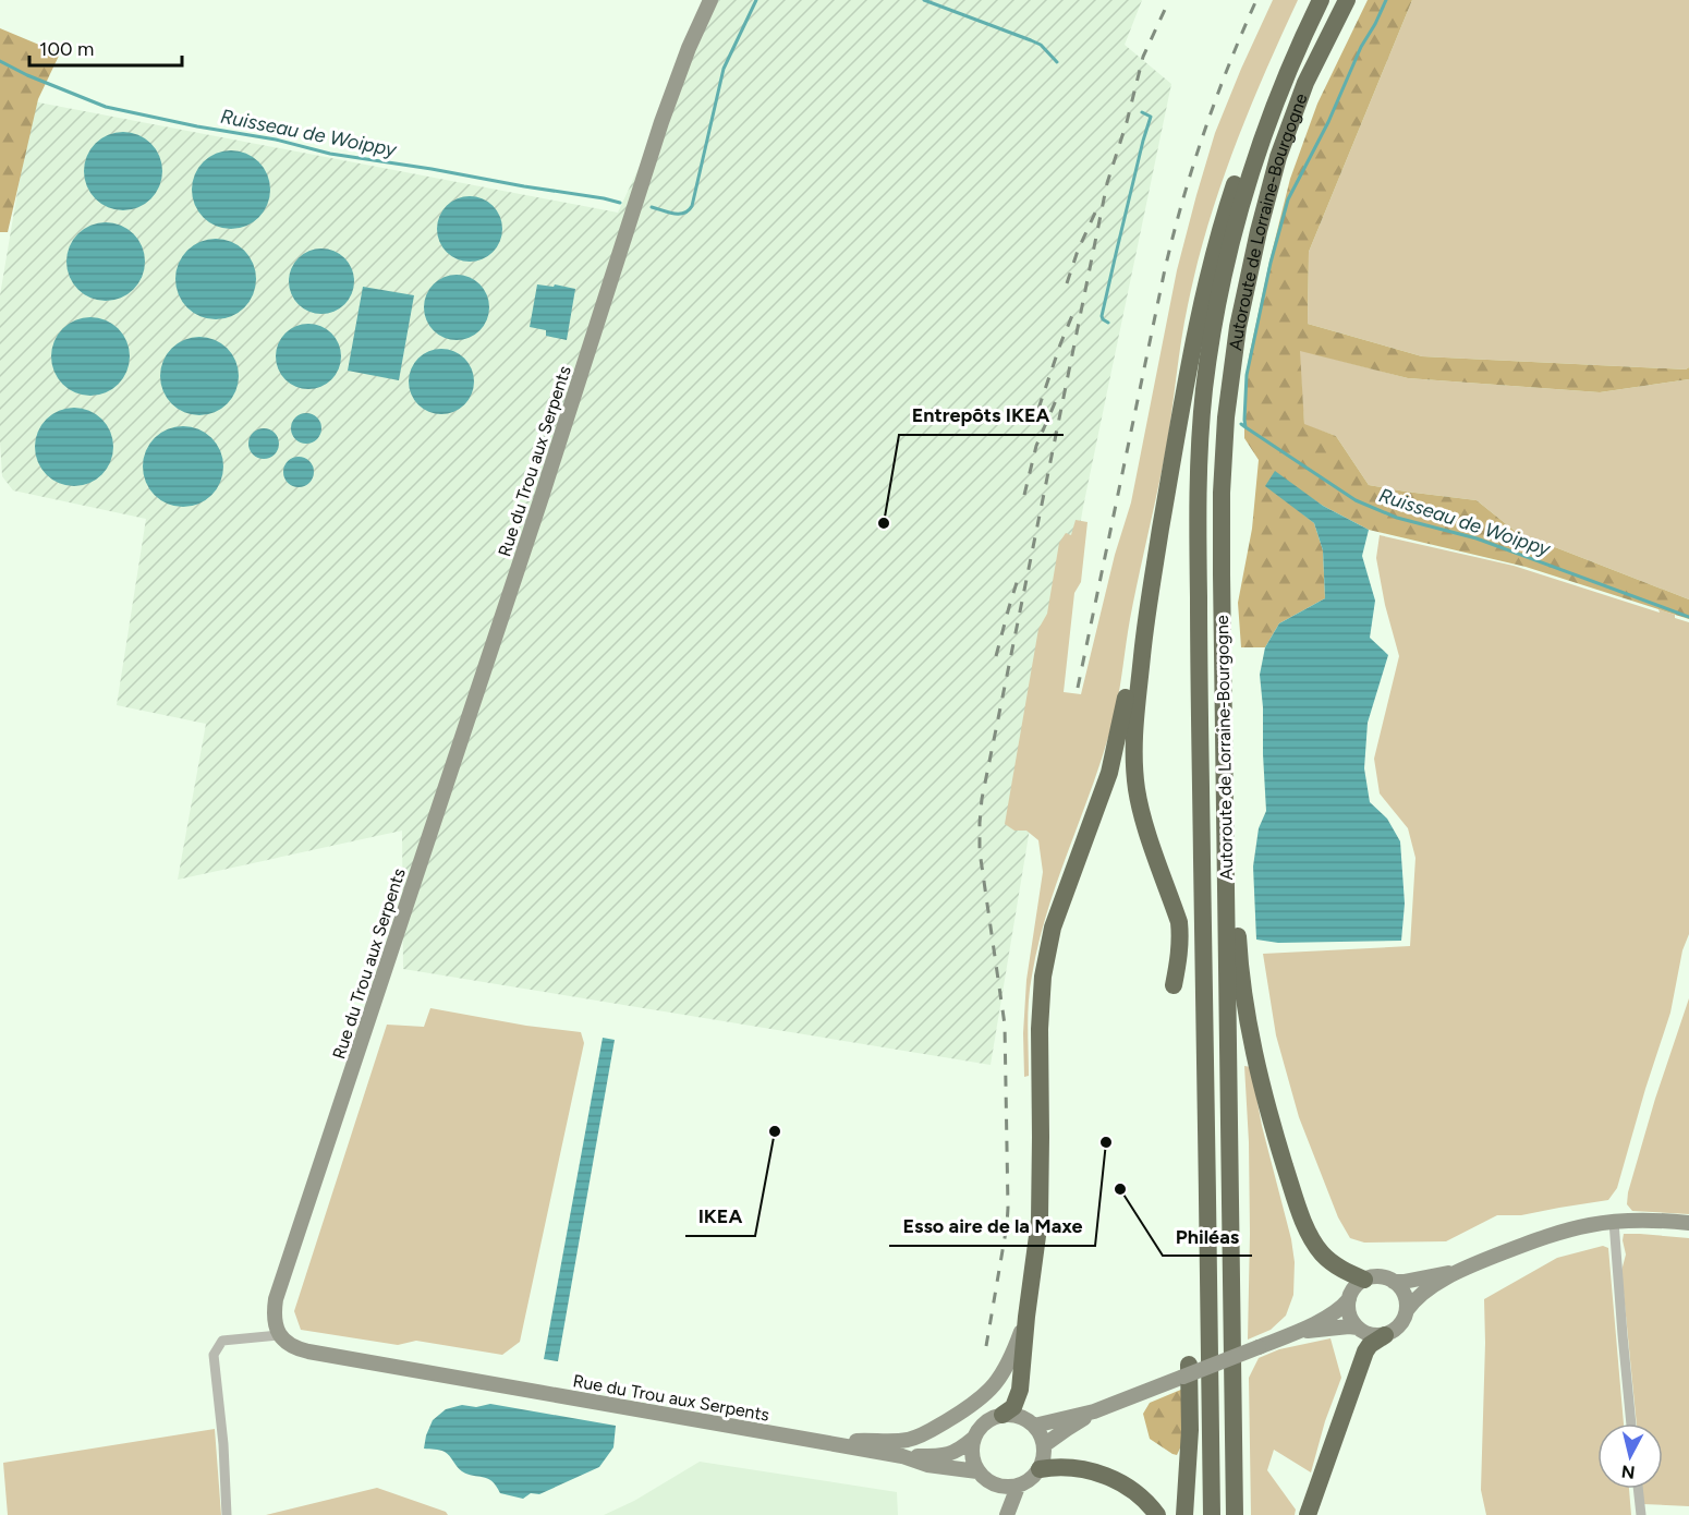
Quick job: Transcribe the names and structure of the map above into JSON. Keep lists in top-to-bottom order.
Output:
{
  "streets": {
    "highway": ["Autoroute de Lorraine-Bourgogne"],
    "street": ["Rue du Trou aux Serpents"]
  },
  "water": ["Ruisseau de Woippy"],
  "places": [
    "Entrepôts IKEA",
    "IKEA",
    "Esso aire de la Maxe",
    "Philéas"
  ],
  "scale_bar": "100 m",
  "north": "bottom"
}
